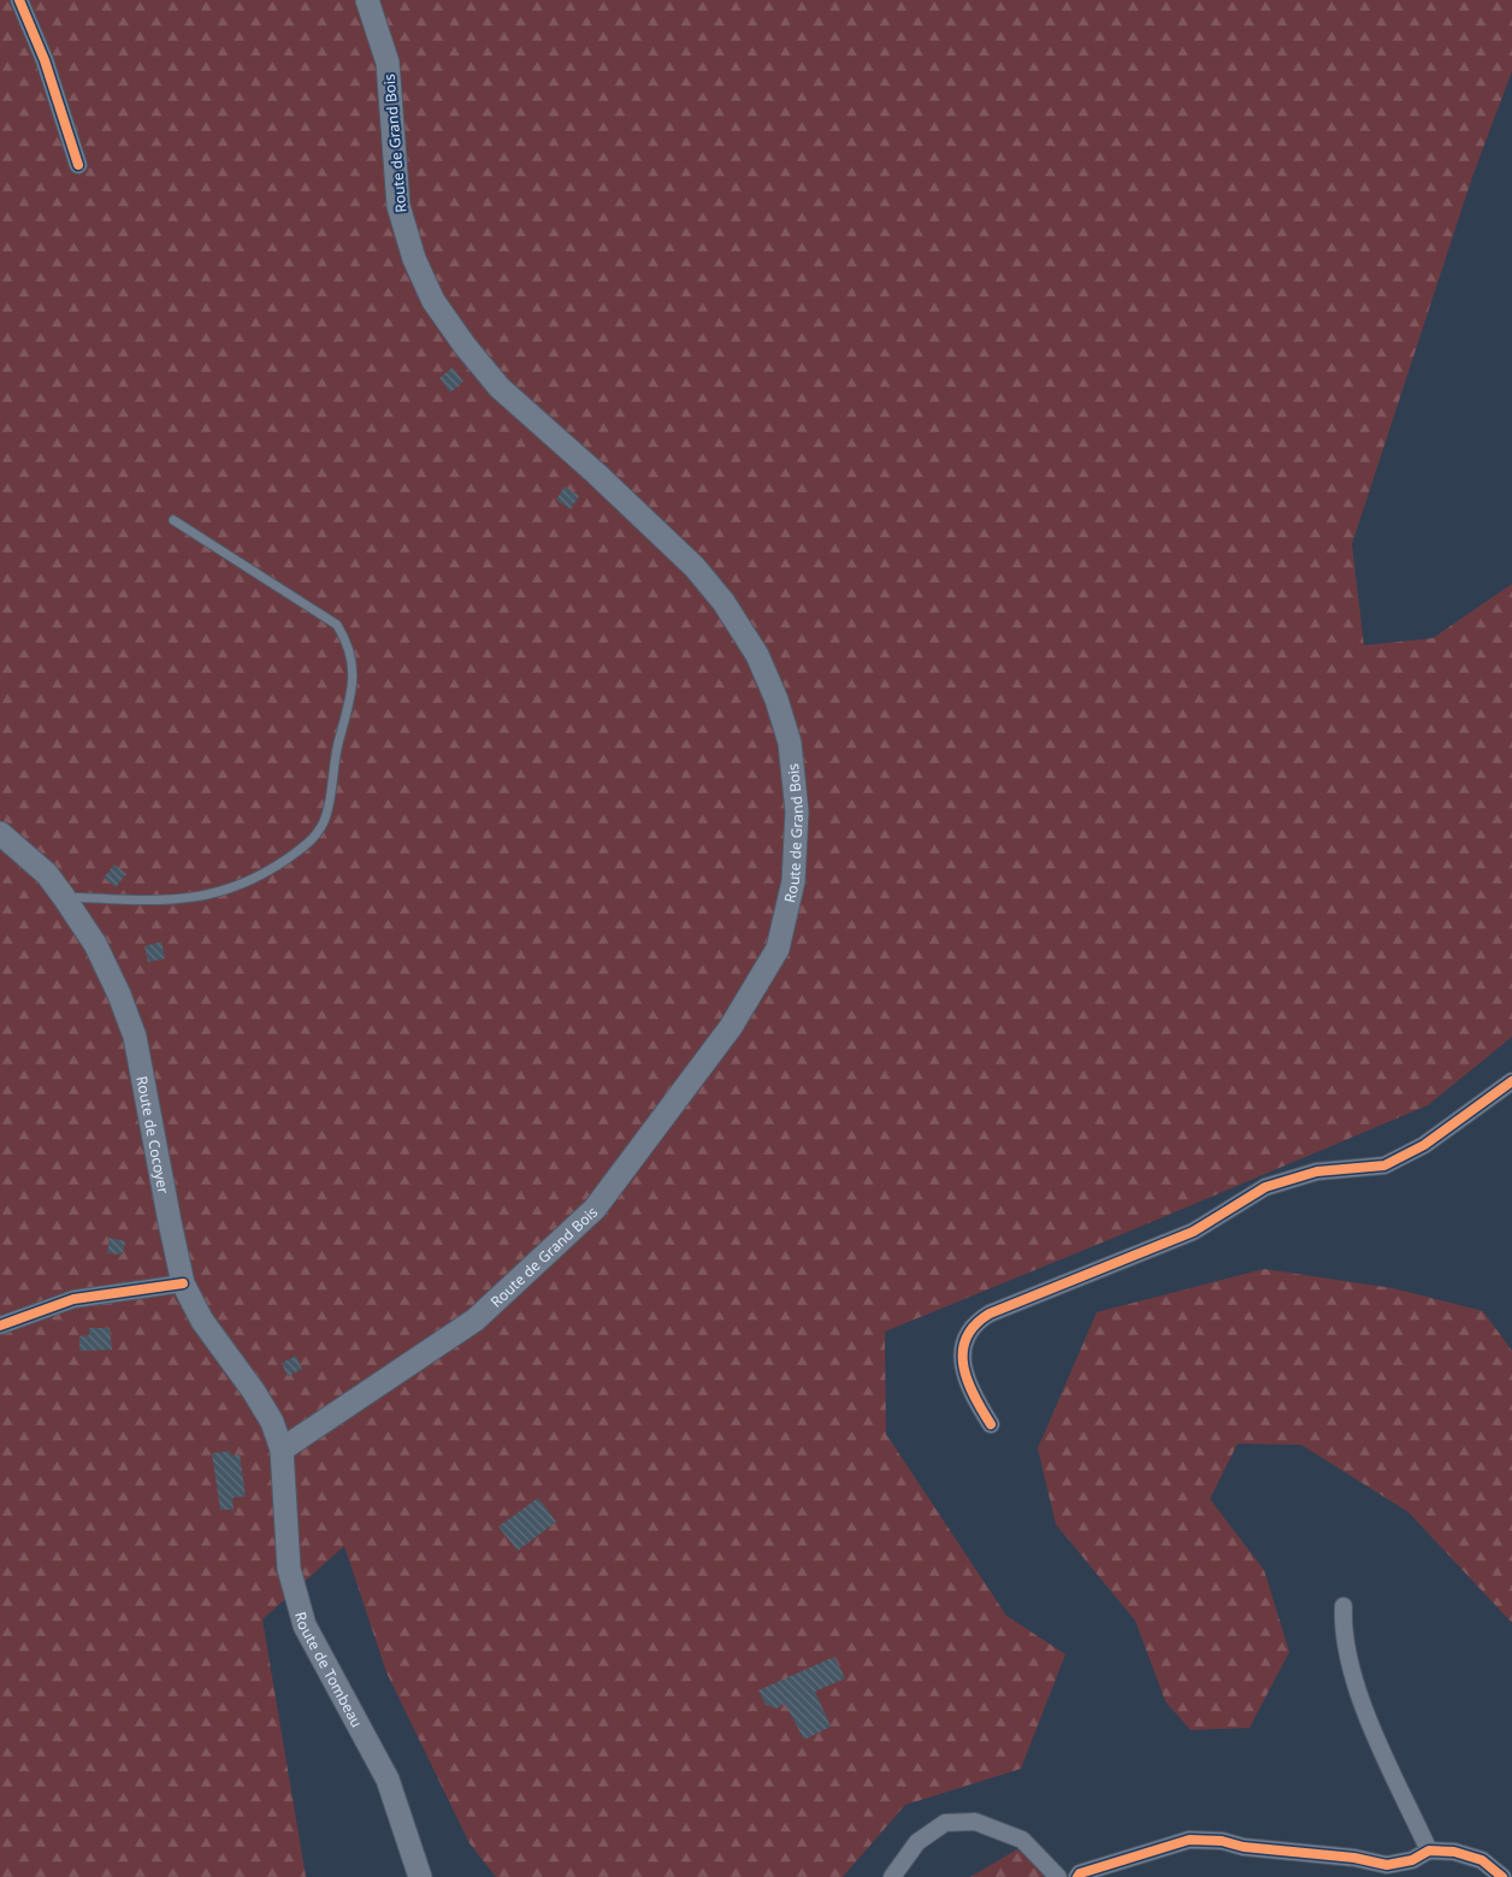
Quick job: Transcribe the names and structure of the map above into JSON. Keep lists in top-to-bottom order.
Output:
{
  "streets": {
    "main road": ["Route de Grand Bois", "Route de Cocoyer", "Route de Tombeau"]
  },
  "crossings": [
    ["Route de Grand Bois", "Route de Cocoyer"],
    ["Route de Grand Bois", "Route de Tombeau"],
    ["Route de Cocoyer", "Route de Tombeau"]
  ]
}
